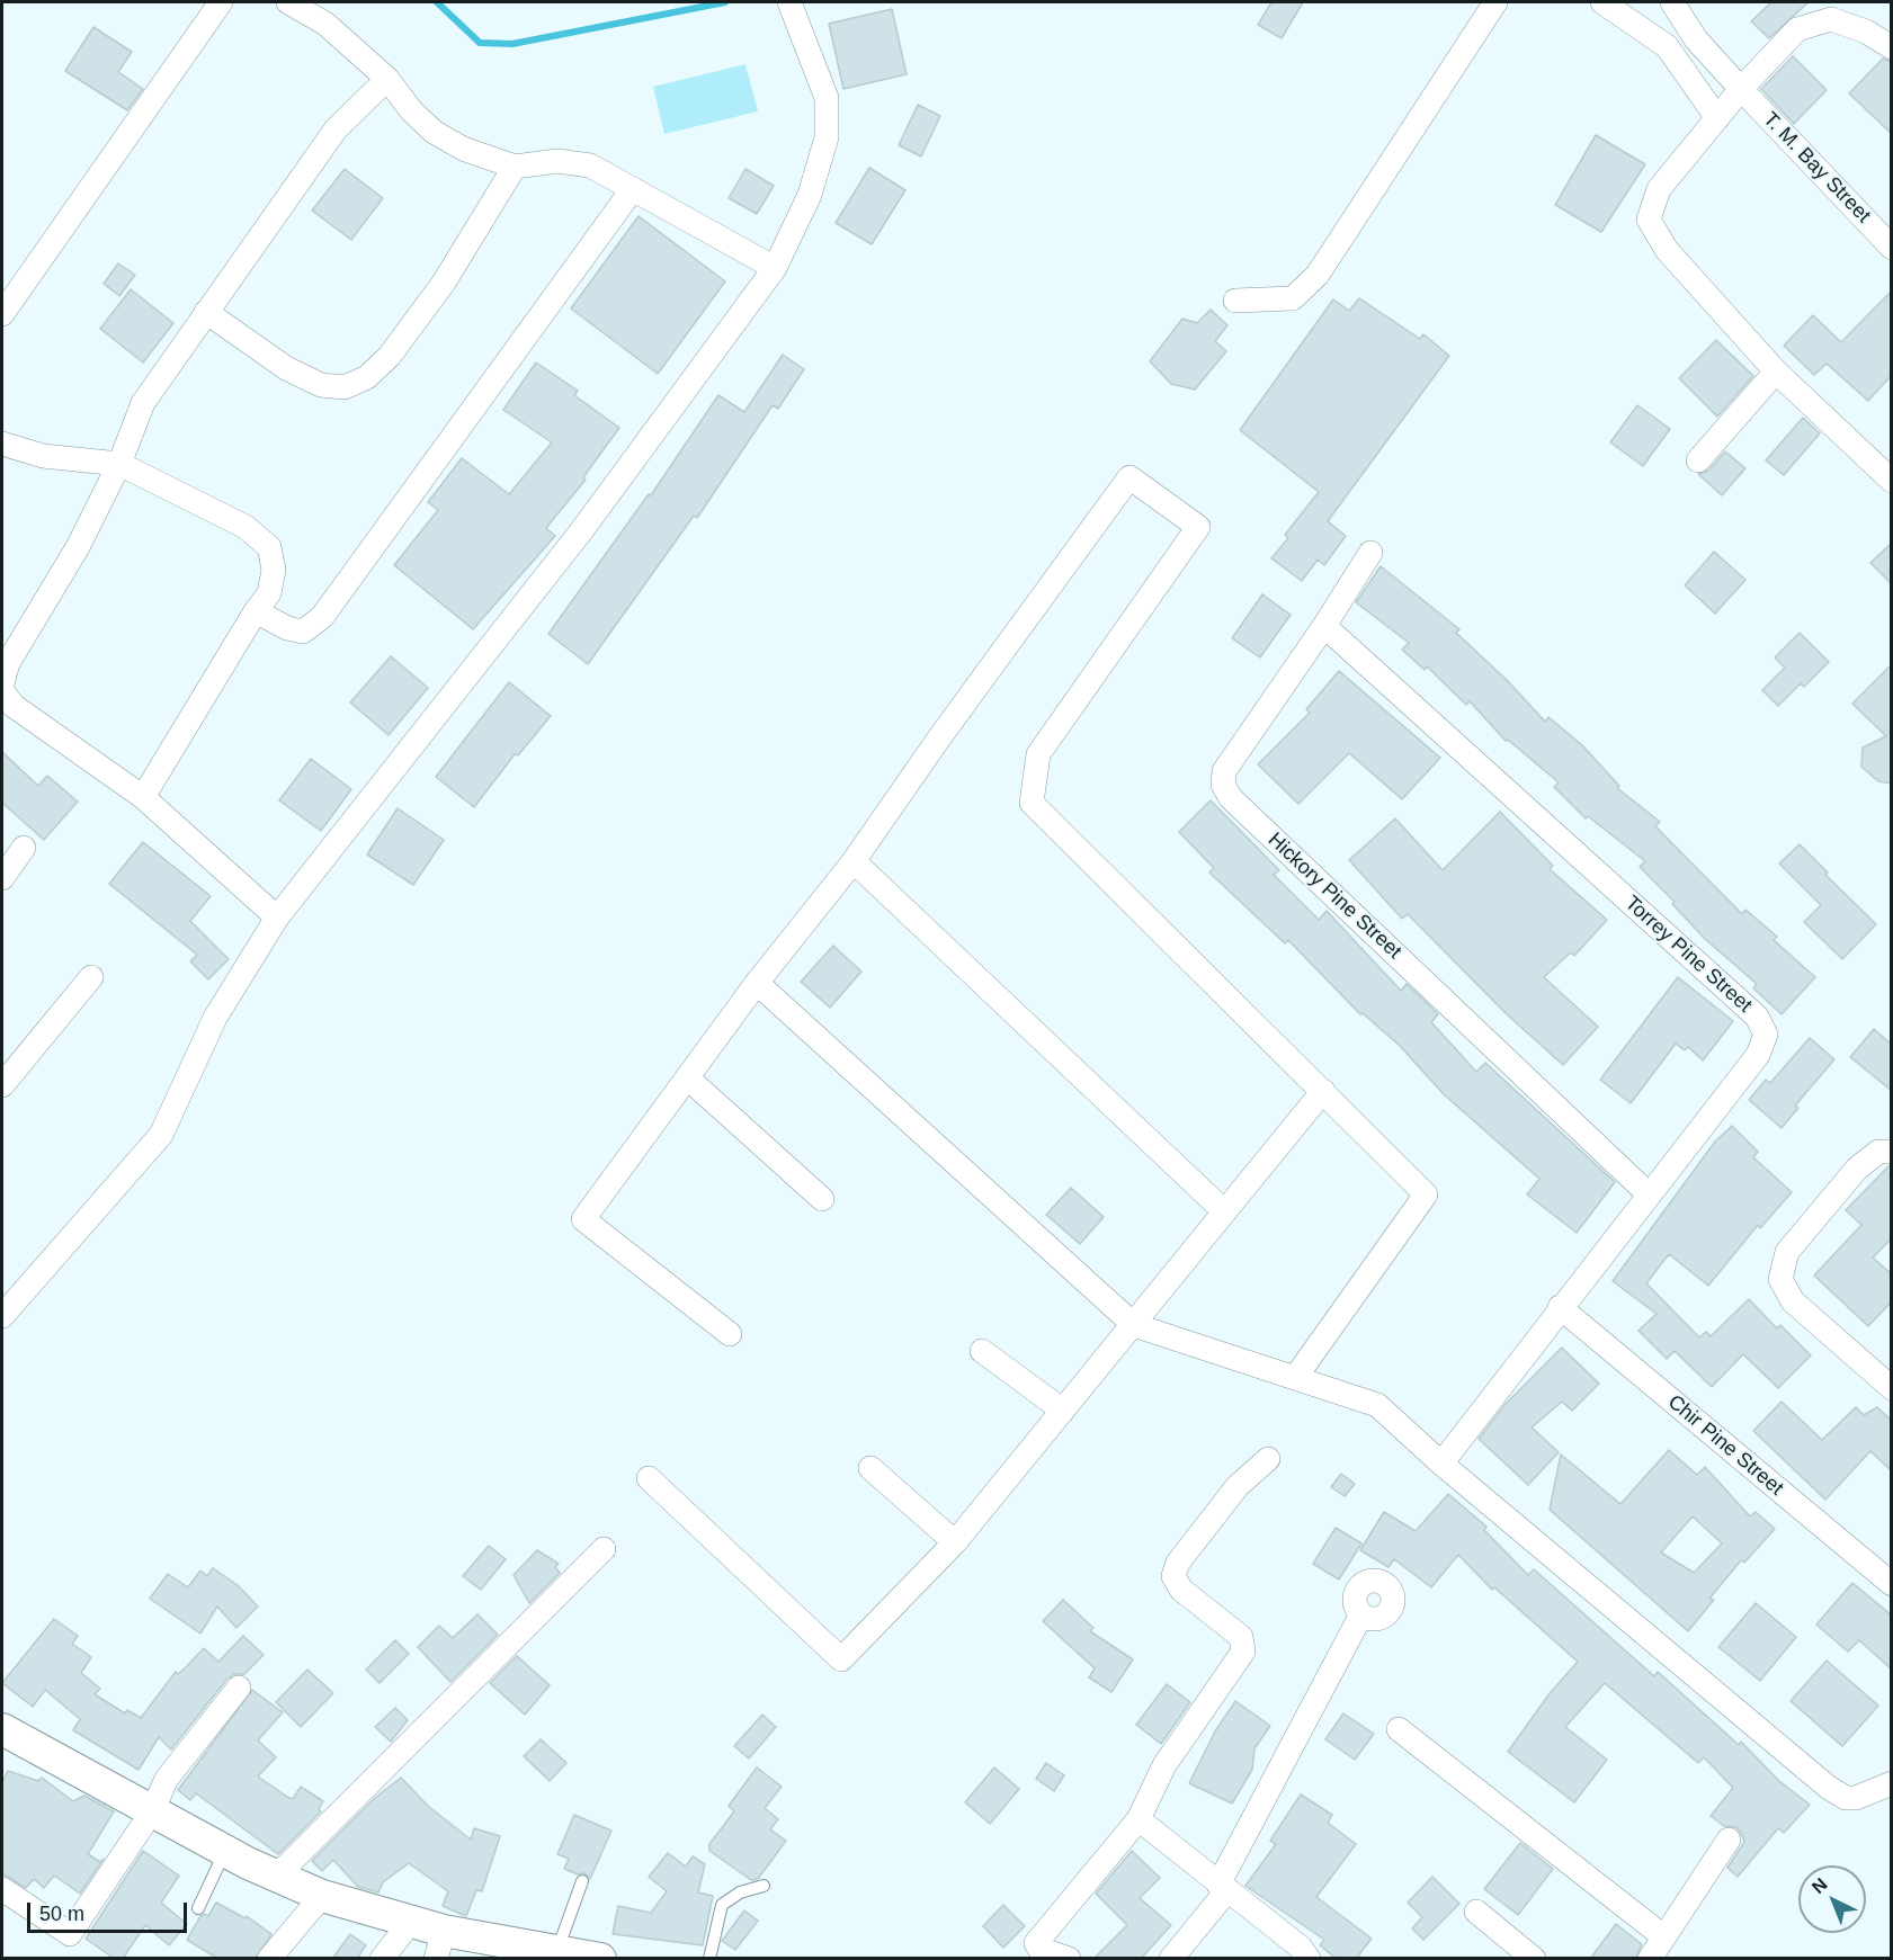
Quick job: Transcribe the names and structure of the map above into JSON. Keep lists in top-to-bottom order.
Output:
{
  "streets": {
    "street": [
      "T. M. Bay Street",
      "Hickory Pine Street",
      "Torrey Pine Street",
      "Chir Pine Street"
    ]
  },
  "crossings": [
    ["Hickory Pine Street", "Torrey Pine Street"],
    ["Torrey Pine Street", "Chir Pine Street"]
  ],
  "scale_bar": "50 m",
  "north": "top left"
}
